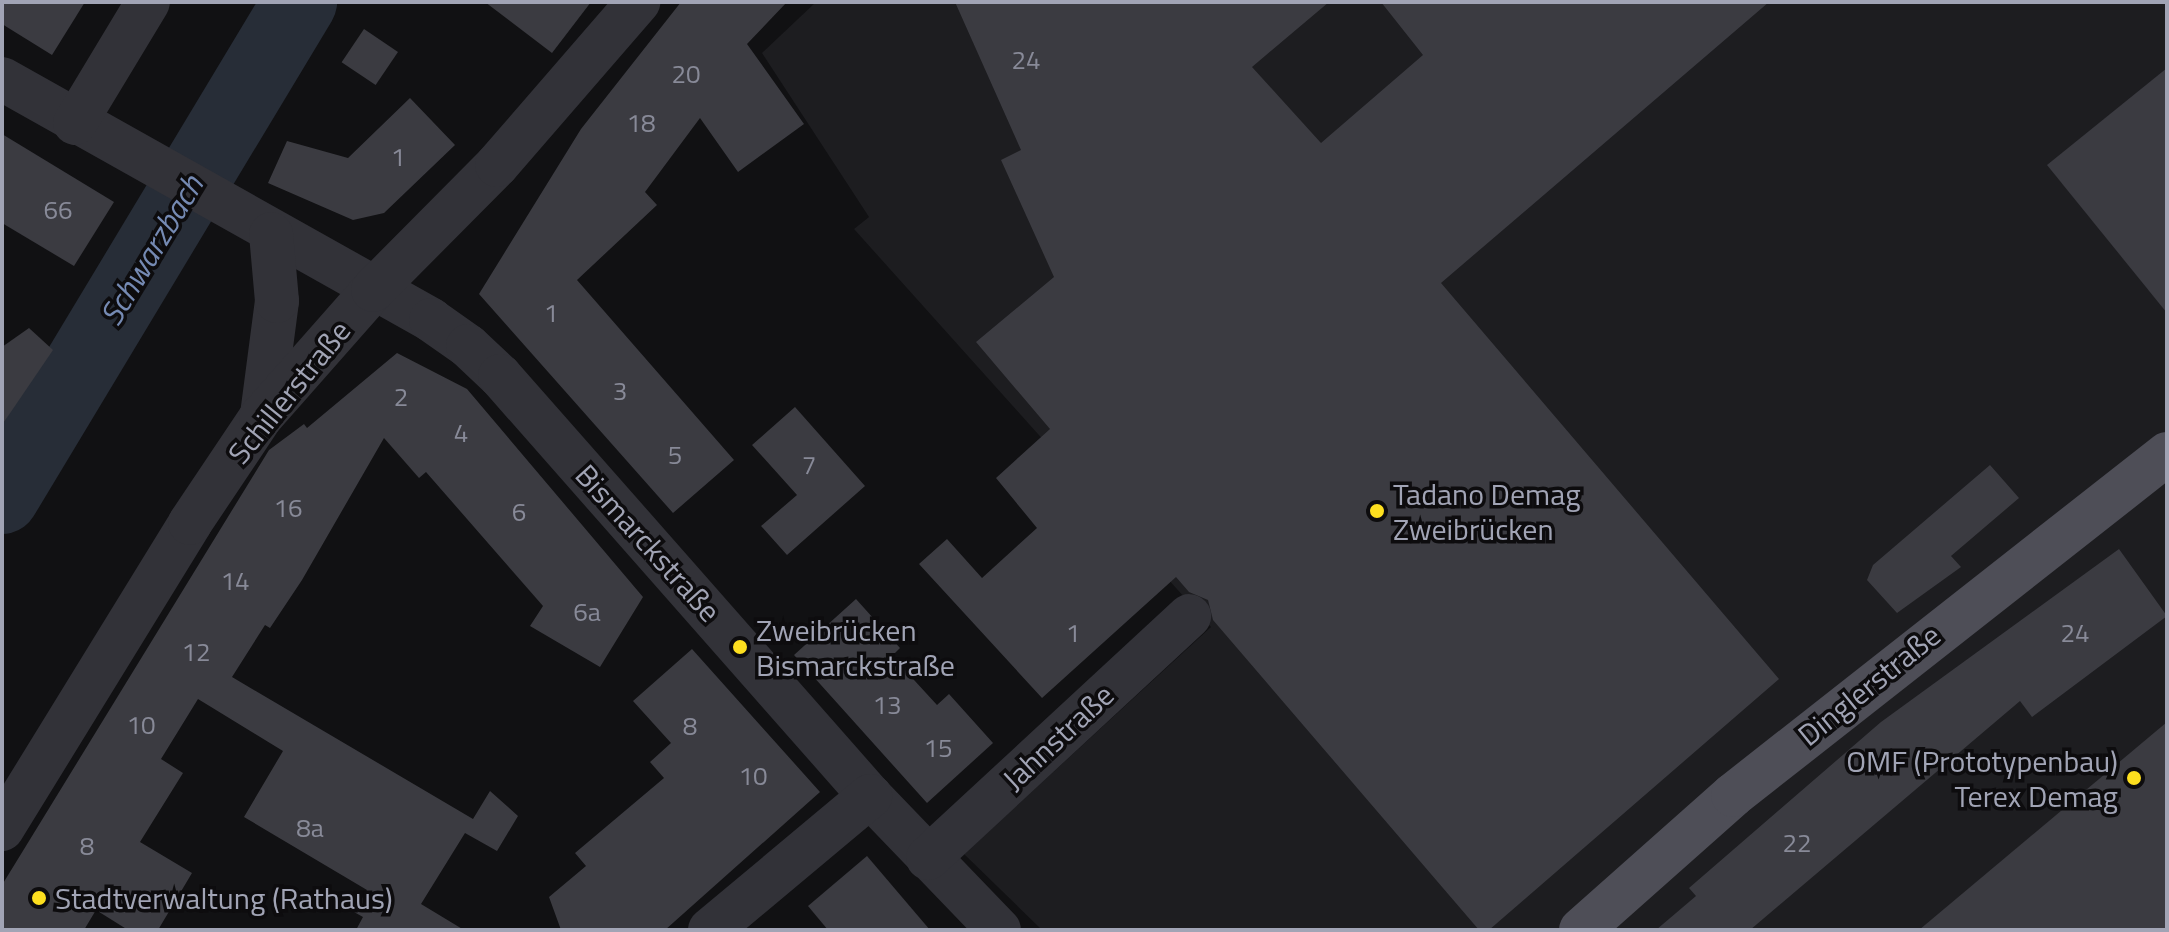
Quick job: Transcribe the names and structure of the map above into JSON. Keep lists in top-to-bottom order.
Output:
{
  "streets": {
    "main road": ["Dinglerstraße"],
    "street": ["Schillerstraße", "Bismarckstraße", "Jahnstraße"]
  },
  "crossings": [
    ["Schillerstraße", "Bismarckstraße"],
    ["Bismarckstraße", "Jahnstraße"]
  ],
  "water": ["Schwarzbach"],
  "places": [
    "Tadano Demag Zweibrücken",
    "Zweibrücken Bismarckstraße",
    "OMF (Prototypenbau) Terex Demag",
    "Stadtverwaltung (Rathaus)"
  ],
  "house_numbers": [
    "24",
    "20",
    "18",
    "1",
    "66",
    "1",
    "3",
    "2",
    "4",
    "5",
    "7",
    "16",
    "6",
    "14",
    "6a",
    "1",
    "24",
    "12",
    "13",
    "10",
    "8",
    "15",
    "10",
    "8a",
    "22",
    "8"
  ]
}
